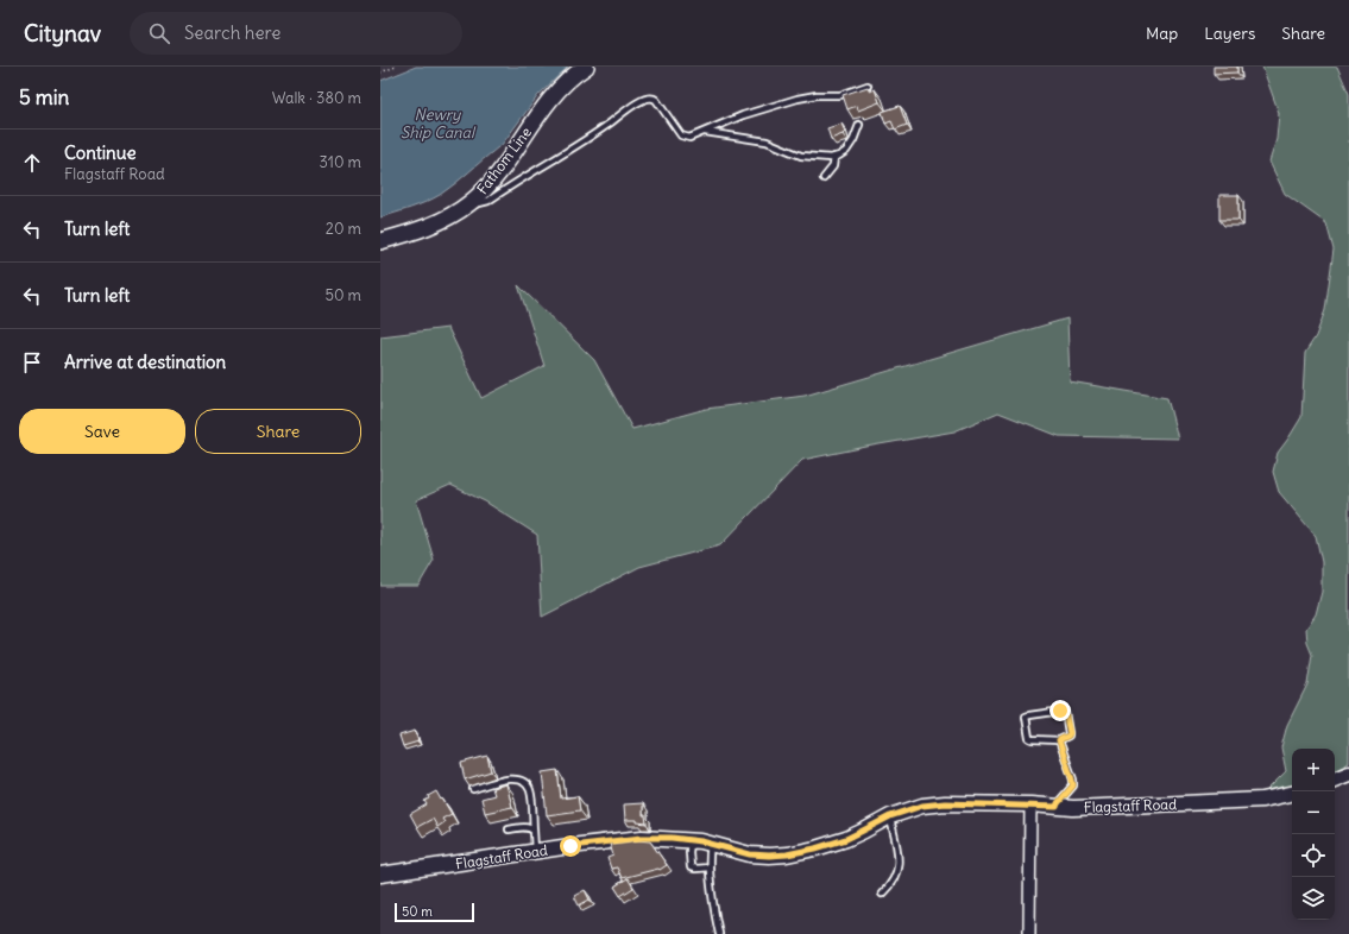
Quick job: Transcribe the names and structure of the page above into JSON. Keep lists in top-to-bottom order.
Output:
{
  "streets": {
    "main road": ["Fathom Line"],
    "street": ["Flagstaff Road"]
  },
  "water": ["Newry Ship Canal"],
  "scale_bar": "50 m",
  "page": {
    "header": "Citynav",
    "search": "Search here",
    "nav": ["Map", "Layers", "Share"],
    "heading": ["5 min", "Walk · 380 m"],
    "list": [
      ["Continue", "Flagstaff Road", "310 m"],
      ["Turn left", "20 m"],
      ["Turn left", "50 m"],
      "Arrive at destination"
    ],
    "buttons": ["Save", "Share"],
    "map_buttons": ["+", "−"],
    "scale": "50 m"
  }
}
